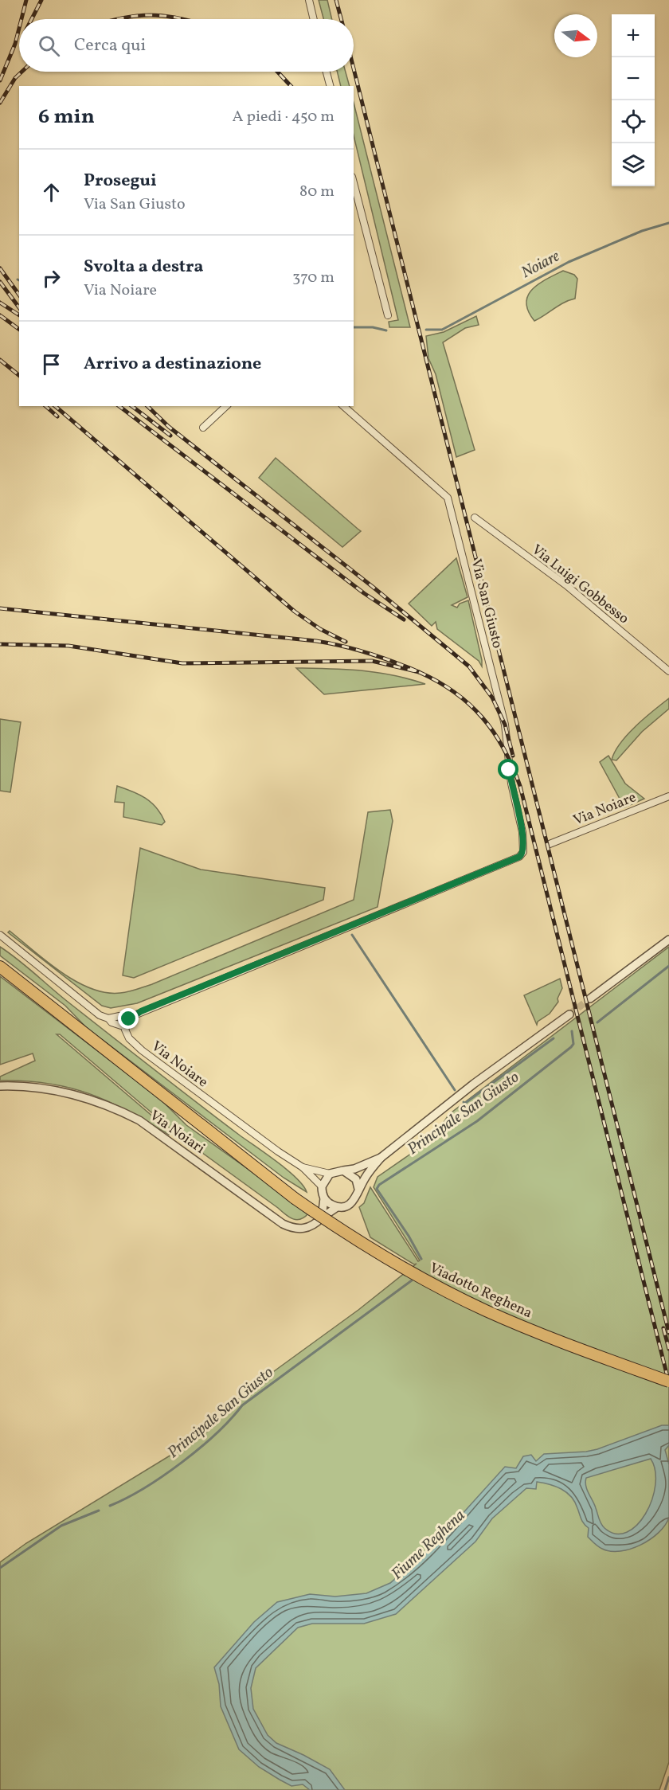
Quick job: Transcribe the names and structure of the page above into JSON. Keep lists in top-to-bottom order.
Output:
{
  "streets": {
    "highway": ["Viadotto Reghena"],
    "street": [
      "Via Luigi Gobbesso",
      "Via San Giusto",
      "Via Noiare",
      "Via Noiari"
    ]
  },
  "crossings": [
    ["Via Noiare", "Via Noiari"]
  ],
  "water": ["Noiare", "Principale San Giusto", "Fiume Reghena"],
  "north": "right",
  "page": {
    "map_buttons": ["+", "−"],
    "search": "Cerca qui",
    "heading": ["6 min", "A piedi · 450 m"],
    "list": [
      ["Prosegui", "Via San Giusto", "80 m"],
      ["Svolta a destra", "Via Noiare", "370 m"],
      "Arrivo a destinazione"
    ]
  }
}
